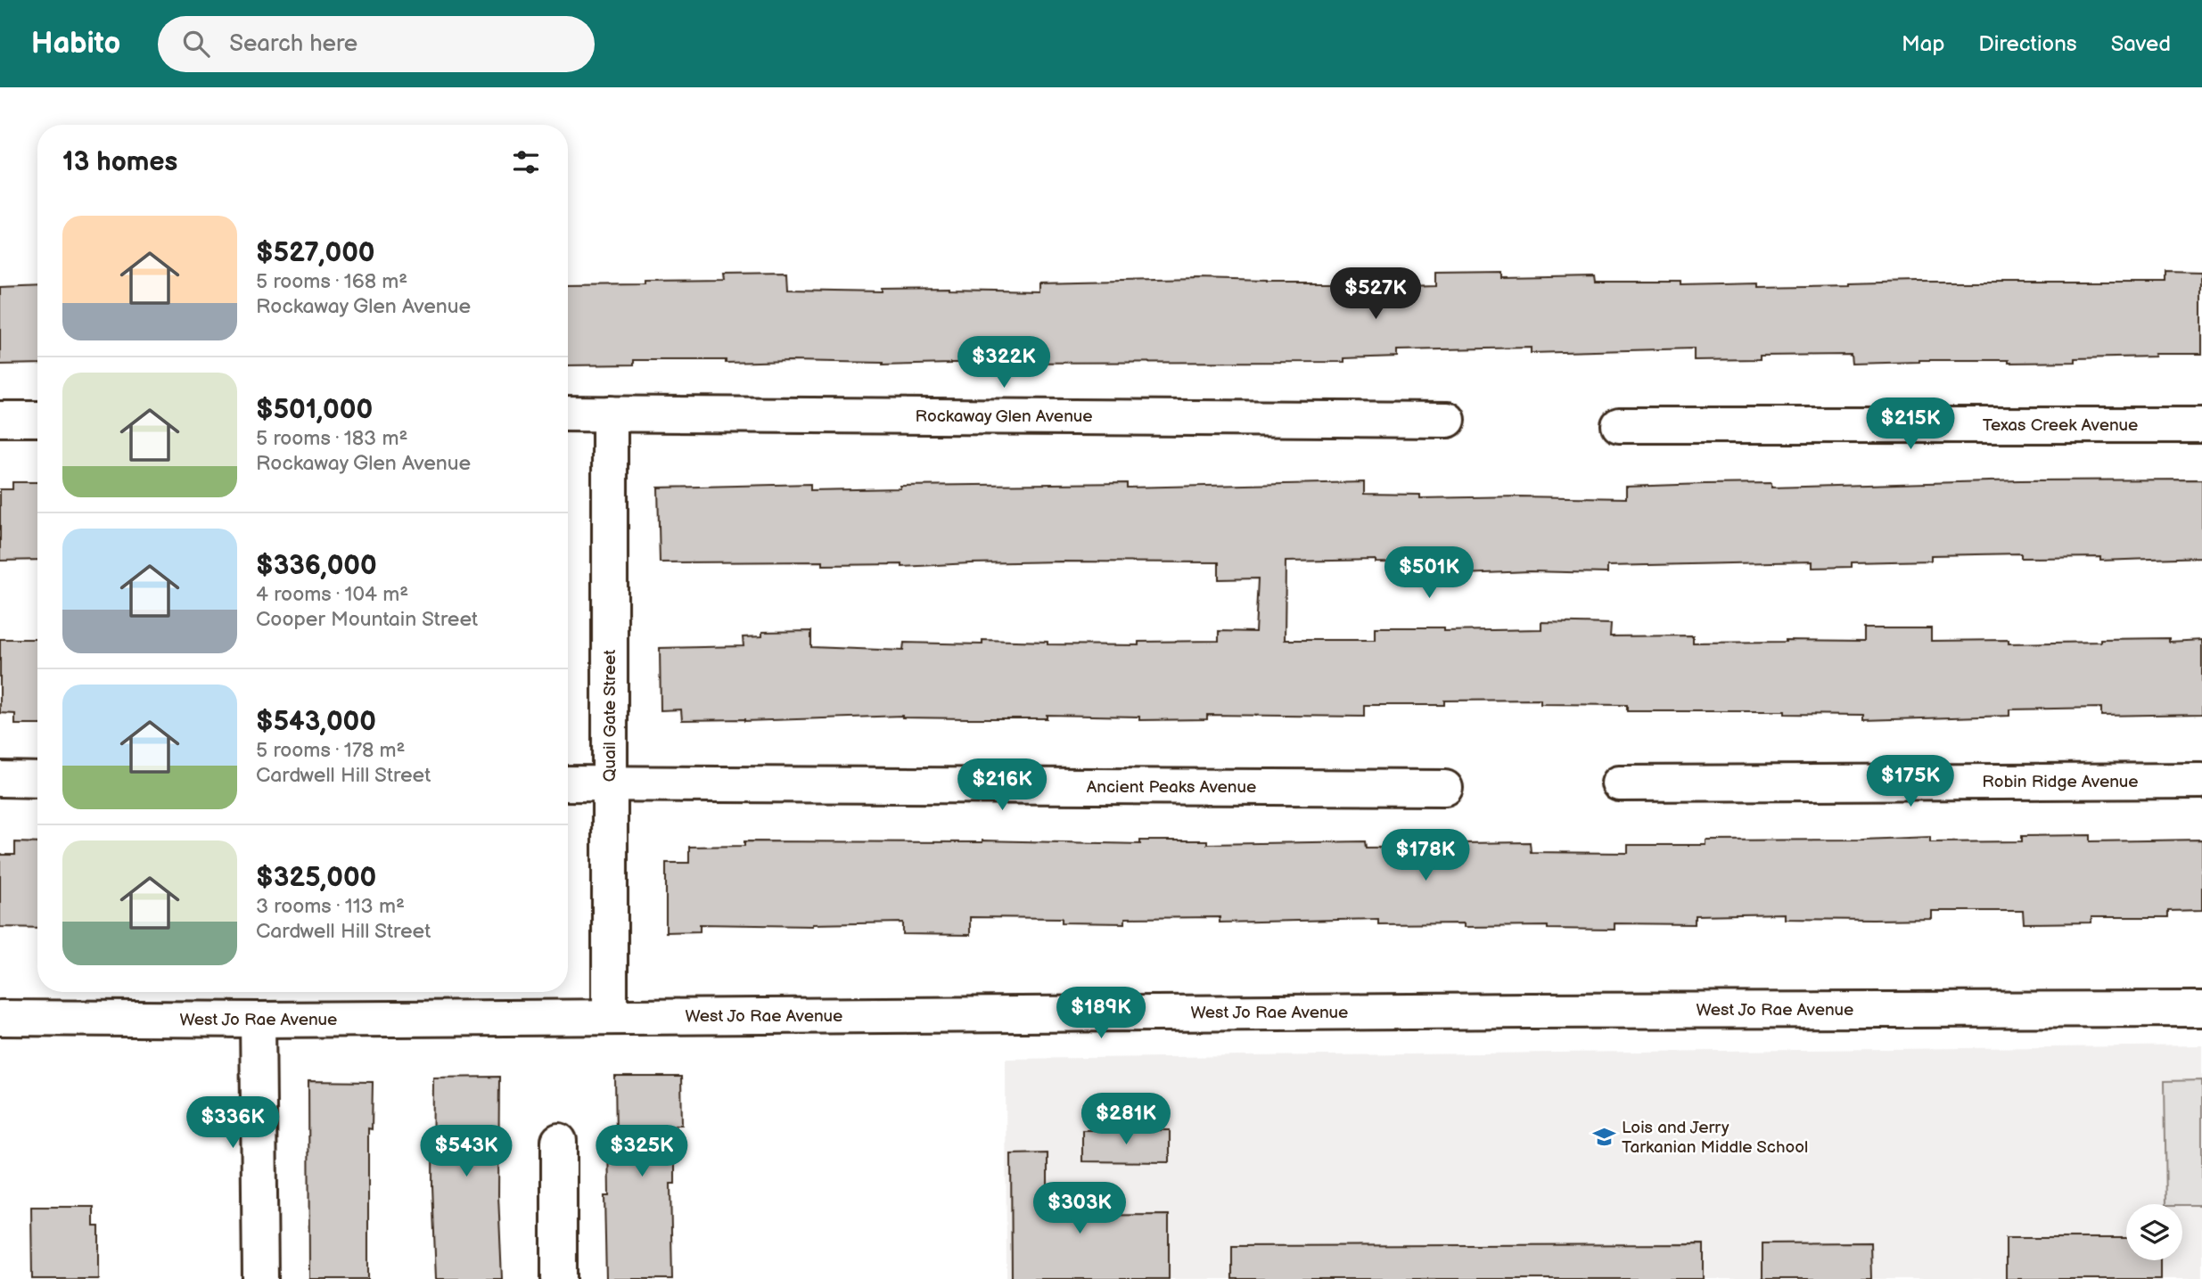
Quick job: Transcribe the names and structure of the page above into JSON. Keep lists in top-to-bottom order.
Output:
{
  "streets": {
    "street": [
      "Rockaway Glen Avenue",
      "Texas Creek Avenue",
      "Quail Gate Street",
      "Robin Ridge Avenue",
      "Ancient Peaks Avenue",
      "West Jo Rae Avenue"
    ]
  },
  "crossings": [
    ["Rockaway Glen Avenue", "Quail Gate Street"],
    ["Quail Gate Street", "Ancient Peaks Avenue"],
    ["Quail Gate Street", "West Jo Rae Avenue"]
  ],
  "places": {
    "school or university": ["Lois and Jerry Tarkanian Middle School"]
  },
  "page": {
    "header": "Habito",
    "search": "Search here",
    "nav": ["Map", "Directions", "Saved"],
    "heading": "13 homes",
    "list": [
      {
        "name": "$527,000",
        "note": "5 rooms · 168 m² · Rockaway Glen Avenue"
      },
      {
        "name": "$501,000",
        "note": "5 rooms · 183 m² · Rockaway Glen Avenue"
      },
      {
        "name": "$336,000",
        "note": "4 rooms · 104 m² · Cooper Mountain Street"
      },
      {
        "name": "$543,000",
        "note": "5 rooms · 178 m² · Cardwell Hill Street"
      },
      {
        "name": "$325,000",
        "note": "3 rooms · 113 m² · Cardwell Hill Street"
      }
    ],
    "price": [
      "$527K",
      "$322K",
      "$215K",
      "$501K",
      "$175K",
      "$216K",
      "$178K",
      "$189K",
      "$281K",
      "$336K",
      "$543K",
      "$325K",
      "$303K"
    ]
  }
}
